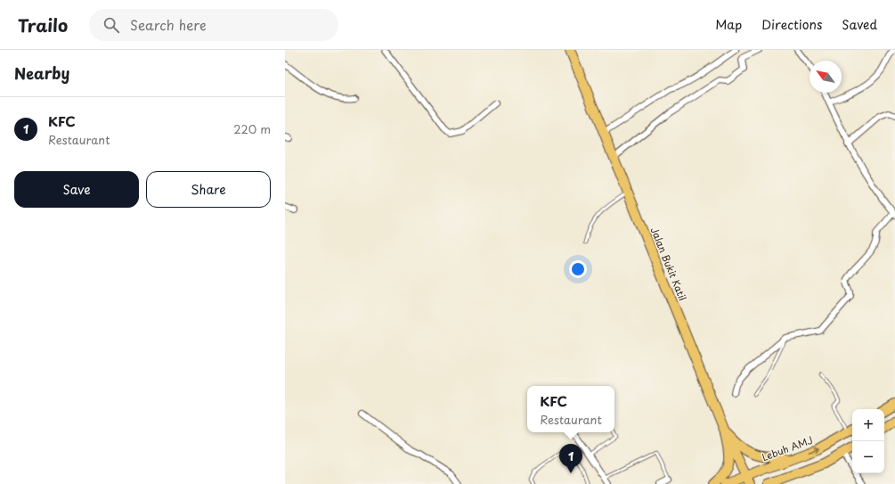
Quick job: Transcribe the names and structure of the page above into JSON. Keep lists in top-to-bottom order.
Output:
{
  "streets": {
    "main road": ["Jalan Bukit Katil", "Lebuh AMJ"]
  },
  "crossings": [
    ["Jalan Bukit Katil", "Lebuh AMJ"]
  ],
  "north": "top left",
  "page": {
    "header": "Trailo",
    "search": "Search here",
    "nav": ["Map", "Directions", "Saved"],
    "heading": "Nearby",
    "list": [
      {
        "mark": "1",
        "name": "KFC",
        "note": "Restaurant",
        "value": "220 m"
      }
    ],
    "buttons": ["Save", "Share"],
    "popup": ["KFC", "Restaurant"],
    "map_buttons": ["+", "−"],
    "pins": "1"
  }
}
